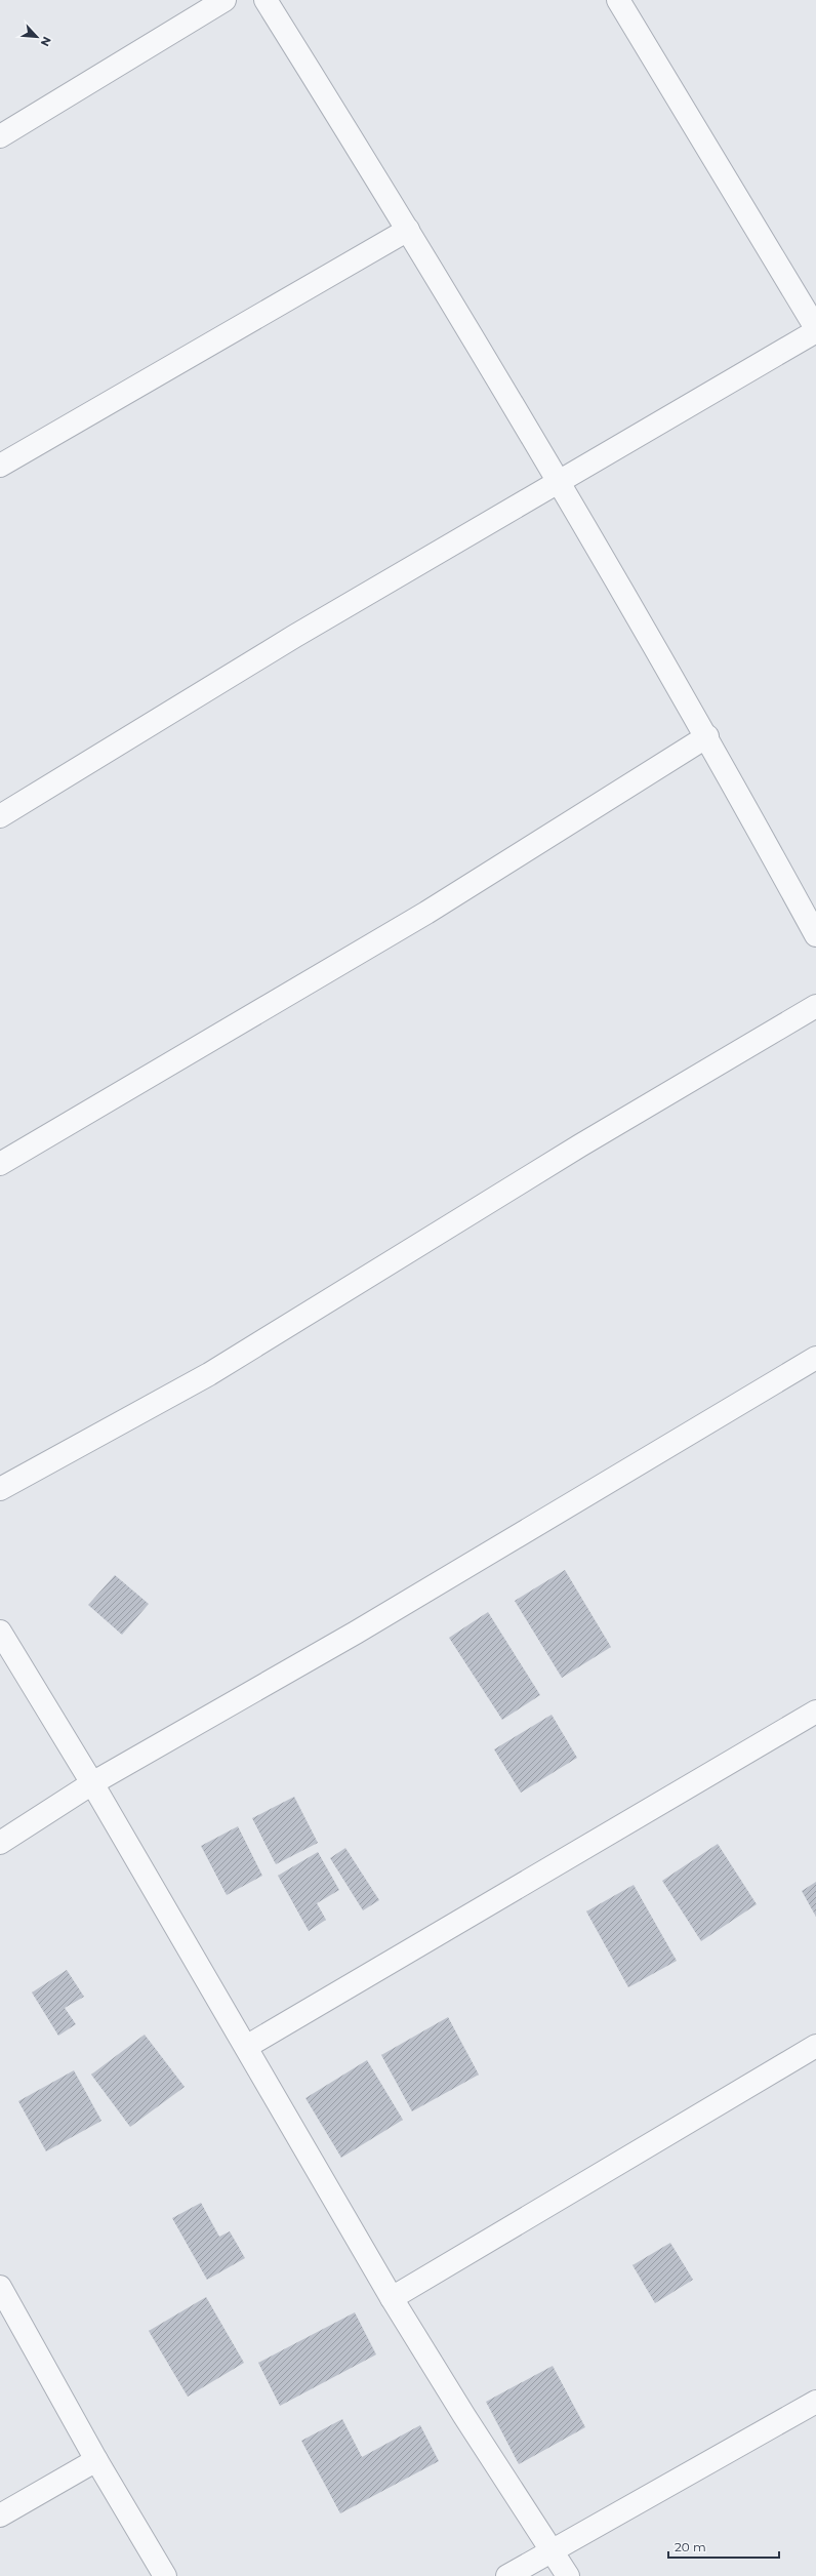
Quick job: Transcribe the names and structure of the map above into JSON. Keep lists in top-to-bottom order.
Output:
{
  "scale_bar": "20 m",
  "north": "bottom right"
}
